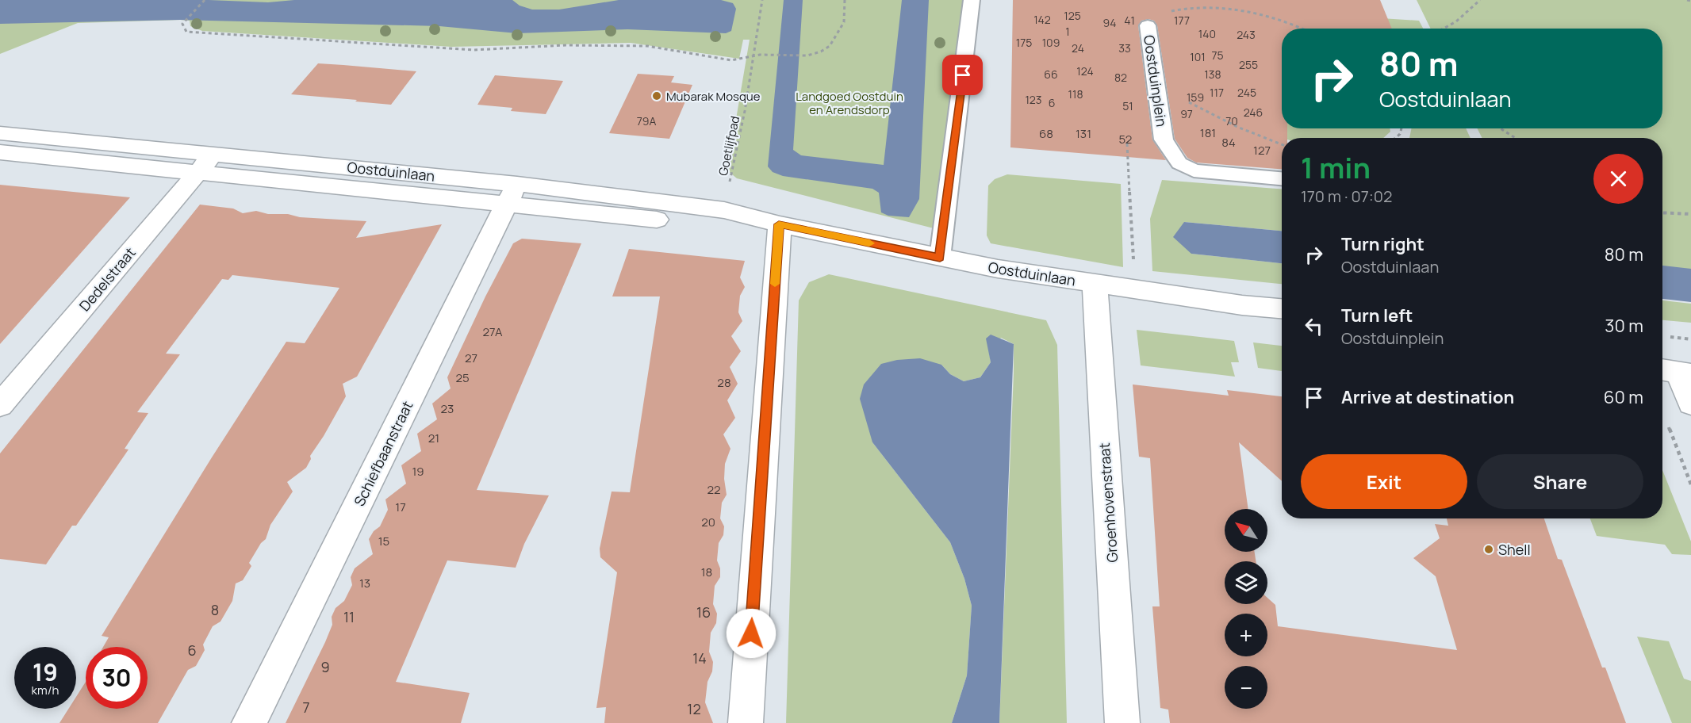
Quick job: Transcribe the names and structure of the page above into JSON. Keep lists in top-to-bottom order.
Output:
{
  "streets": {
    "street": [
      "Oostduinlaan",
      "Dedelstraat",
      "Schiefbaanstraat",
      "Groenhovenstraat"
    ],
    "lane": ["Oostduinplein"],
    "path": ["Goetlijfpad"]
  },
  "crossings": [
    ["Goetlijfpad", "Oostduinlaan"],
    ["Oostduinlaan", "Dedelstraat"],
    ["Oostduinlaan", "Schiefbaanstraat"],
    ["Oostduinlaan", "Groenhovenstraat"]
  ],
  "parks": ["Landgoed Oostduin en Arendsdorp"],
  "places": ["Mubarak Mosque", "Shell"],
  "house_numbers": [
    "125",
    "142",
    "41",
    "177",
    "94",
    "1",
    "140",
    "243",
    "175",
    "109",
    "24",
    "33",
    "75",
    "101",
    "255",
    "124",
    "66",
    "138",
    "82",
    "117",
    "245",
    "118",
    "159",
    "123",
    "6",
    "51",
    "246",
    "97",
    "79A",
    "70",
    "181",
    "68",
    "131",
    "52",
    "84",
    "127",
    "27A",
    "27",
    "25",
    "28",
    "23",
    "21",
    "19",
    "22",
    "17",
    "20",
    "15",
    "18",
    "13",
    "8",
    "16",
    "11",
    "6",
    "14",
    "9",
    "7",
    "12"
  ],
  "north": "top left",
  "page": {
    "turn": ["80 m", "Oostduinlaan"],
    "heading": ["1 min", "170 m · 07:02"],
    "list": [
      {
        "name": "Turn right",
        "note": "Oostduinlaan",
        "value": "80 m"
      },
      {
        "name": "Turn left",
        "note": "Oostduinplein",
        "value": "30 m"
      },
      {
        "name": "Arrive at destination",
        "value": "60 m"
      }
    ],
    "buttons": ["Exit", "Share"],
    "map_buttons": ["+", "−"],
    "speed": "19 km/h",
    "limit": "30"
  }
}
